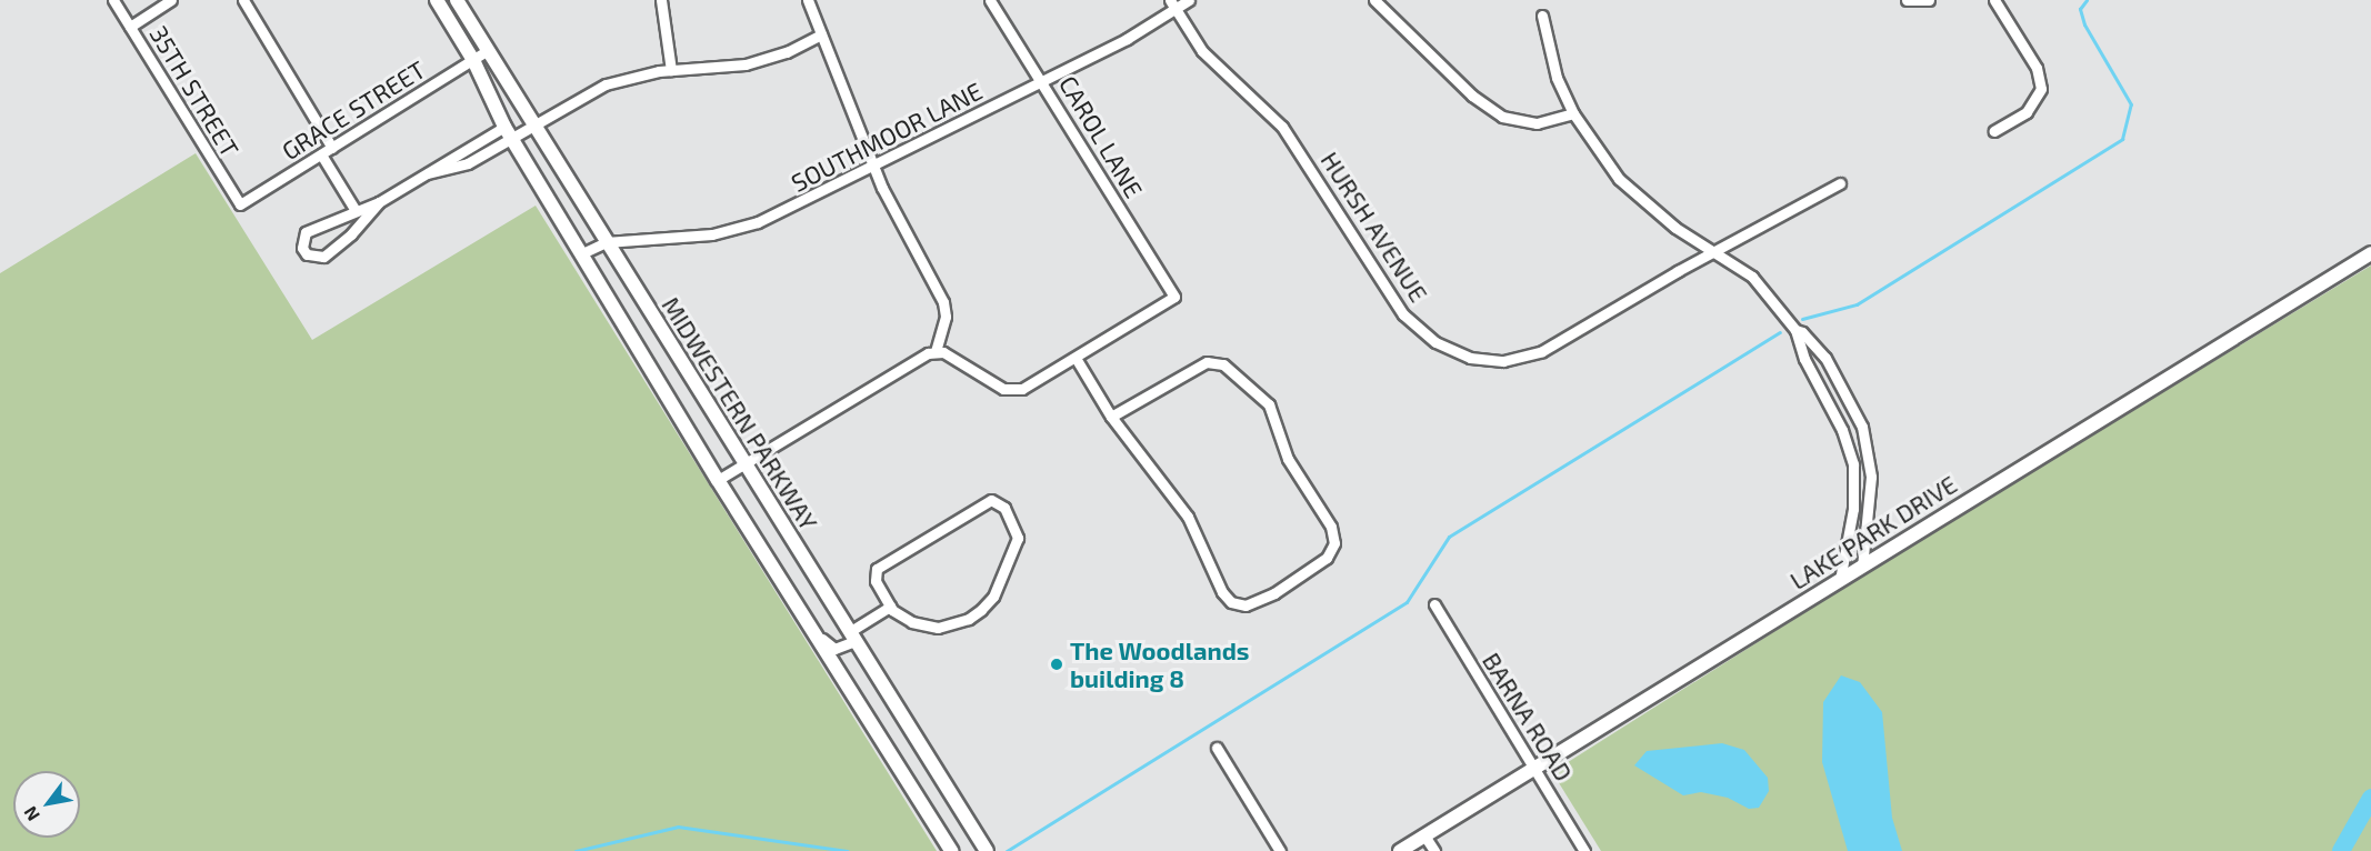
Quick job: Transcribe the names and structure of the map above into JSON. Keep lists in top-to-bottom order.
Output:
{
  "streets": {
    "main road": ["MIDWESTERN PARKWAY", "LAKE PARK DRIVE"],
    "street": [
      "35TH STREET",
      "GRACE STREET",
      "SOUTHMOOR LANE",
      "CAROL LANE",
      "HURSH AVENUE",
      "BARNA ROAD"
    ]
  },
  "crossings": [
    ["35TH STREET", "GRACE STREET"],
    ["GRACE STREET", "MIDWESTERN PARKWAY"],
    ["SOUTHMOOR LANE", "CAROL LANE"],
    ["SOUTHMOOR LANE", "HURSH AVENUE"],
    ["SOUTHMOOR LANE", "MIDWESTERN PARKWAY"],
    ["LAKE PARK DRIVE", "BARNA ROAD"]
  ],
  "places": ["The Woodlands building 8"],
  "north": "bottom left"
}
